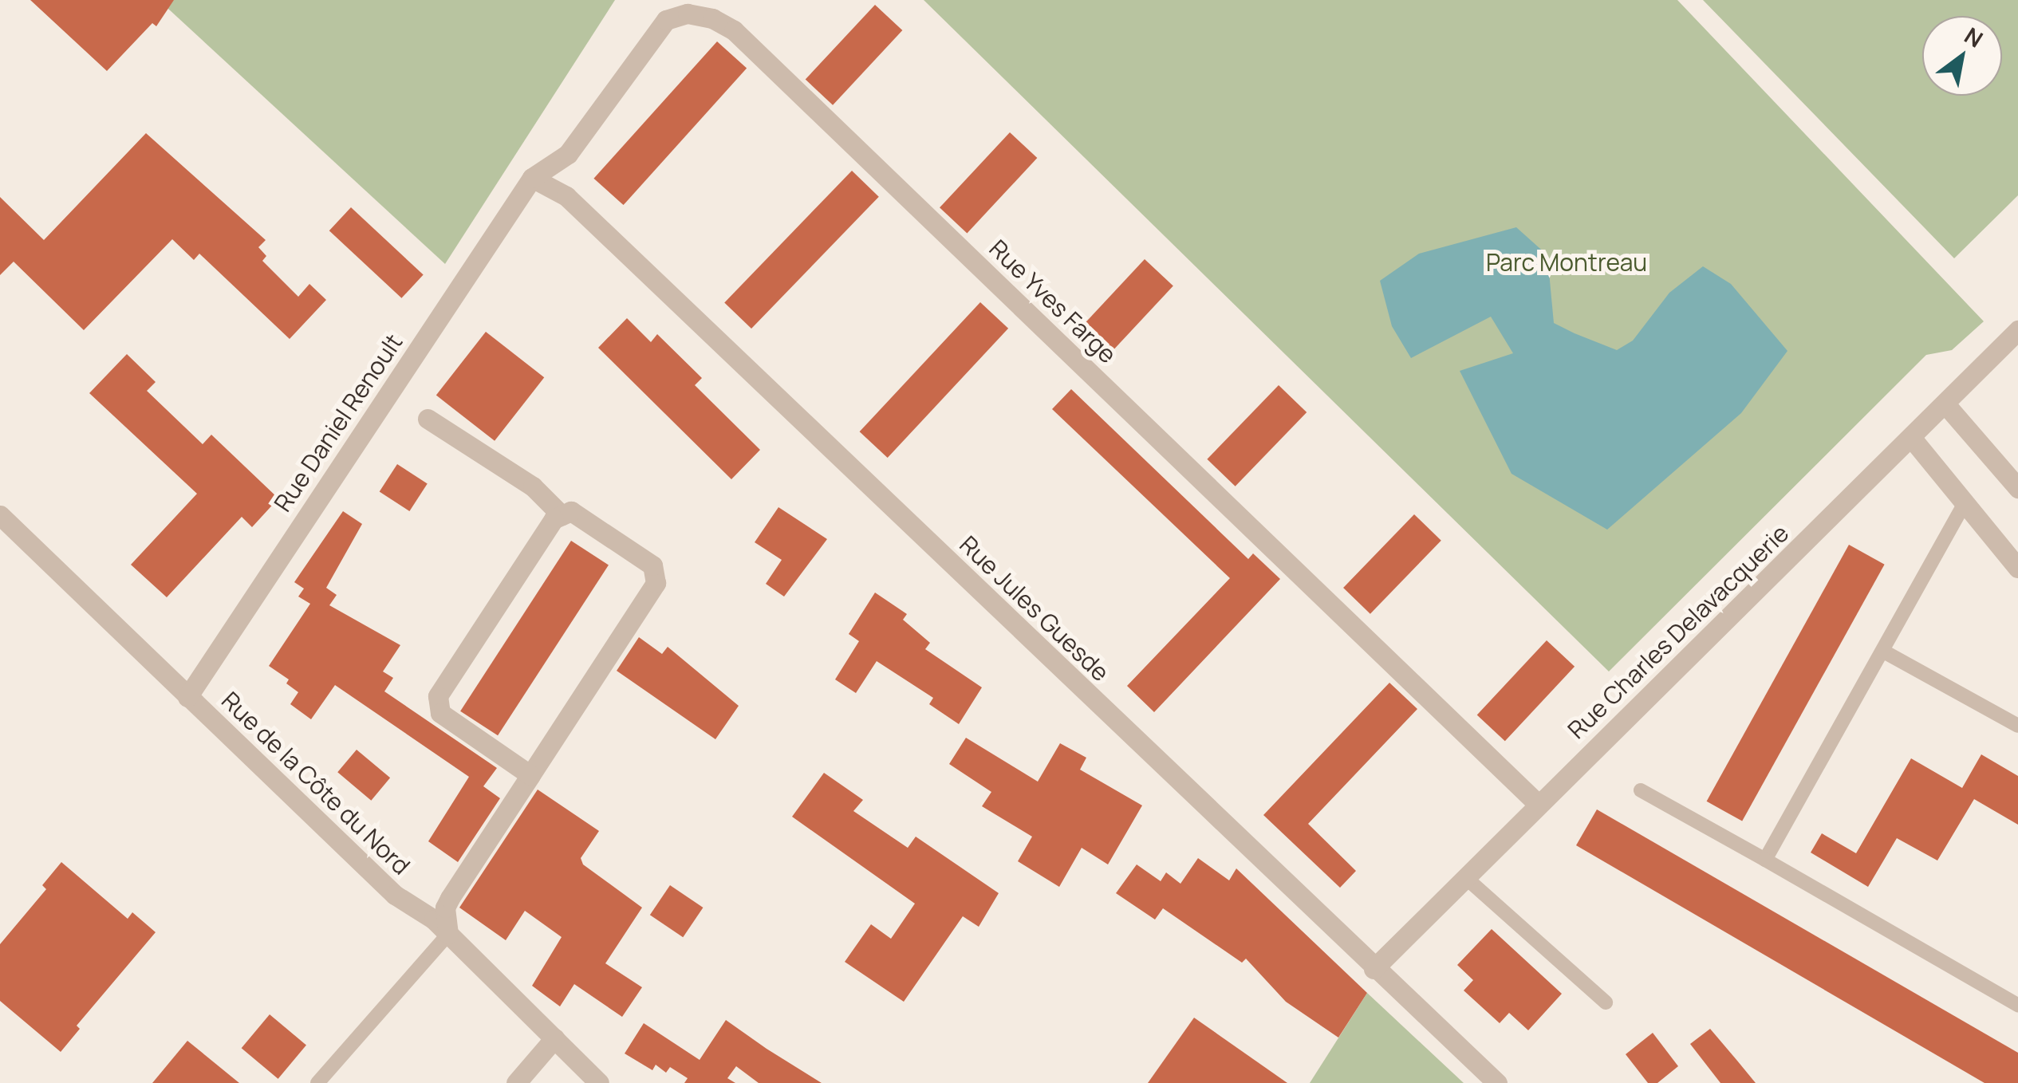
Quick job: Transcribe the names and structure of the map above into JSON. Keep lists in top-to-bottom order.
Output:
{
  "streets": {
    "street": [
      "Rue Yves Farge",
      "Rue Daniel Renoult",
      "Rue Jules Guesde",
      "Rue Charles Delavacquerie",
      "Rue de la Côte du Nord"
    ]
  },
  "crossings": [
    ["Rue Yves Farge", "Rue Daniel Renoult"],
    ["Rue Yves Farge", "Rue Jules Guesde"],
    ["Rue Yves Farge", "Rue Charles Delavacquerie"],
    ["Rue Daniel Renoult", "Rue Jules Guesde"],
    ["Rue Daniel Renoult", "Rue de la Côte du Nord"],
    ["Rue Jules Guesde", "Rue Charles Delavacquerie"]
  ],
  "parks": ["Parc Montreau"],
  "north": "top right"
}
